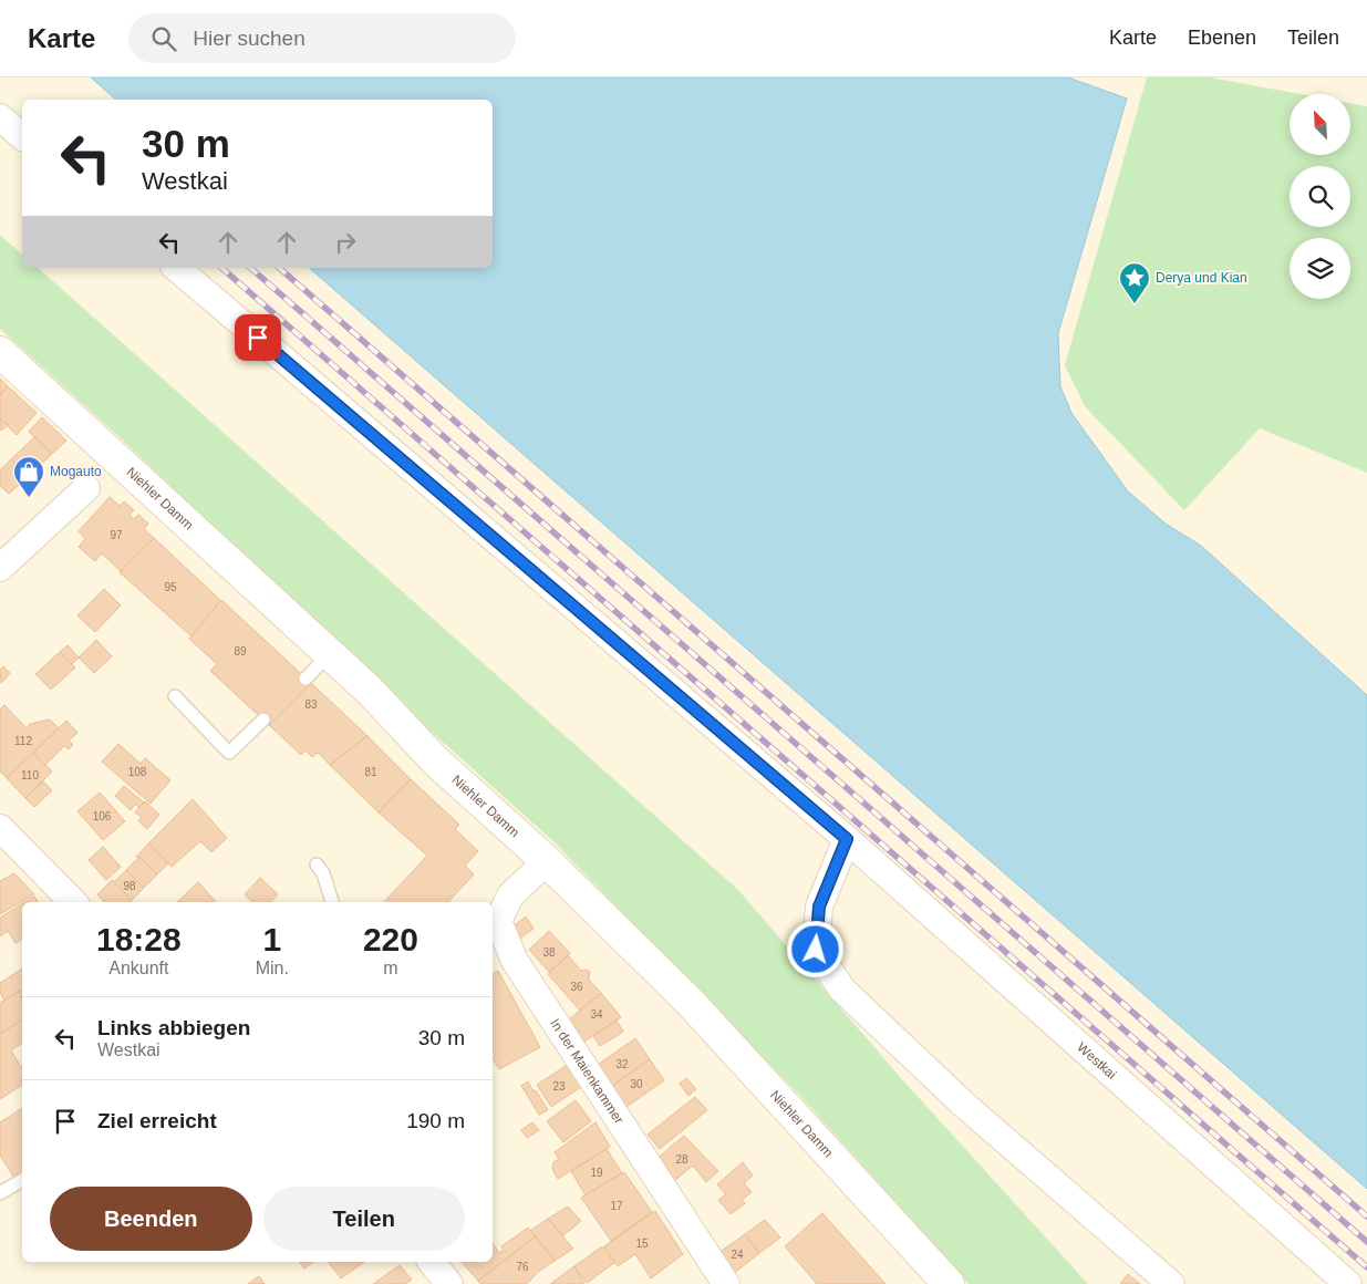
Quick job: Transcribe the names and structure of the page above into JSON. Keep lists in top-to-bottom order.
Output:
{
  "streets": {
    "street": ["Niehler Damm", "Westkai", "In der Maienkammer"]
  },
  "crossings": [
    ["Niehler Damm", "In der Maienkammer"]
  ],
  "places": {
    "place": ["Derya und Kian"],
    "shop": ["Mogauto"]
  },
  "house_numbers": [
    "97",
    "95",
    "89",
    "83",
    "112",
    "108",
    "81",
    "110",
    "106",
    "98",
    "38",
    "36",
    "34",
    "32",
    "30",
    "23",
    "28",
    "19",
    "17",
    "15",
    "24",
    "76"
  ],
  "north": "top left",
  "page": {
    "header": "Karte",
    "search": "Hier suchen",
    "nav": ["Karte", "Ebenen", "Teilen"],
    "turn": ["30 m", "Westkai"],
    "eta": [
      "18:28",
      "Ankunft",
      "1",
      "Min.",
      "220",
      "m"
    ],
    "list": [
      {
        "name": "Links abbiegen",
        "note": "Westkai",
        "value": "30 m"
      },
      {
        "name": "Ziel erreicht",
        "value": "190 m"
      }
    ],
    "buttons": ["Beenden", "Teilen"]
  }
}
